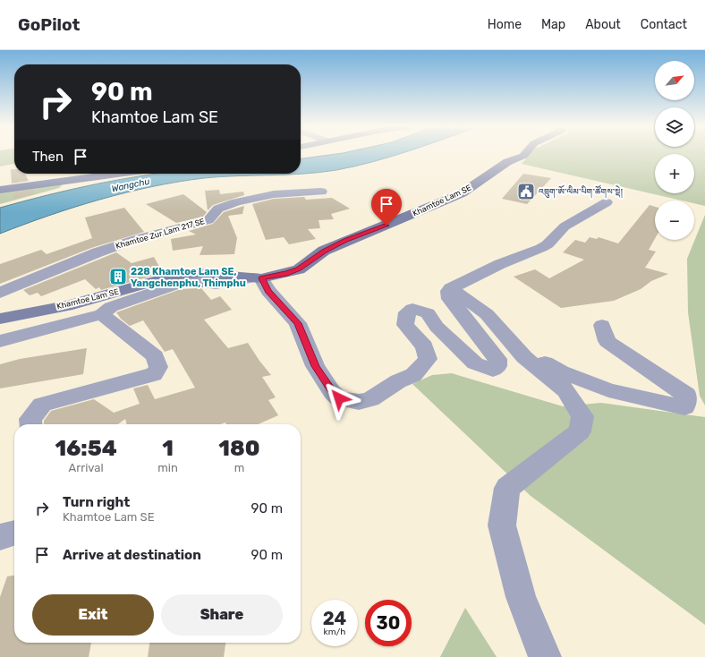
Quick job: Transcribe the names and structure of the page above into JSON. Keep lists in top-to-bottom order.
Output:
{
  "streets": {
    "main road": ["Khamtoe Lam SE"],
    "street": ["Khamtoe Zur Lam 217 SE"]
  },
  "water": ["Wangchu"],
  "places": {
    "public building": ["འབྲུག་ཨོ་ལིམ་པིག་ཚོགས་སྡེ།"],
    "building": ["228 Khamtoe Lam SE, Yangchenphu, Thimphu"]
  },
  "north": "top right",
  "page": {
    "header": "GoPilot",
    "nav": [
      "Home",
      "Map",
      "About",
      "Contact"
    ],
    "map_buttons": ["+", "−"],
    "turn": ["90 m", "Khamtoe Lam SE"],
    "then": "Then",
    "eta": [
      "16:54",
      "Arrival",
      "1",
      "min",
      "180",
      "m"
    ],
    "list": [
      {
        "name": "Turn right",
        "note": "Khamtoe Lam SE",
        "value": "90 m"
      },
      {
        "name": "Arrive at destination",
        "value": "90 m"
      }
    ],
    "buttons": ["Exit", "Share"],
    "speed": "24 km/h",
    "limit": "30"
  }
}
